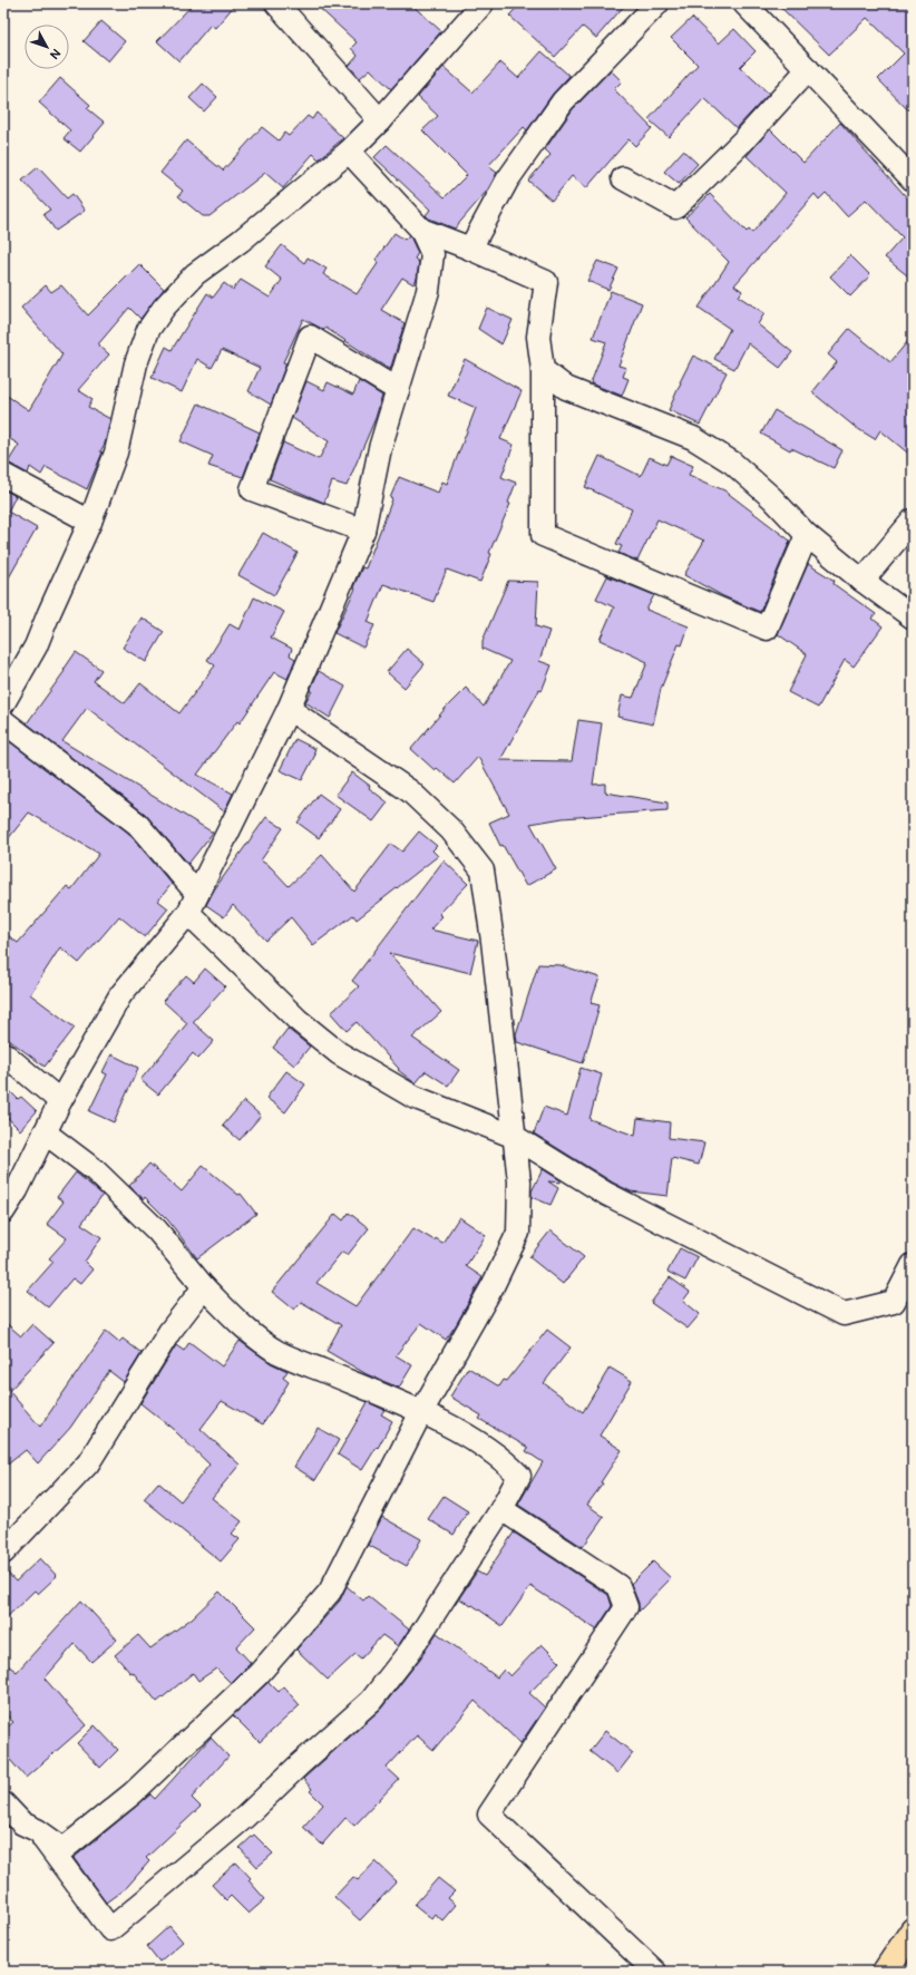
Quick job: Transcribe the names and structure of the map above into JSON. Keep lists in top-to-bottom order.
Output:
{
  "north": "bottom right"
}
